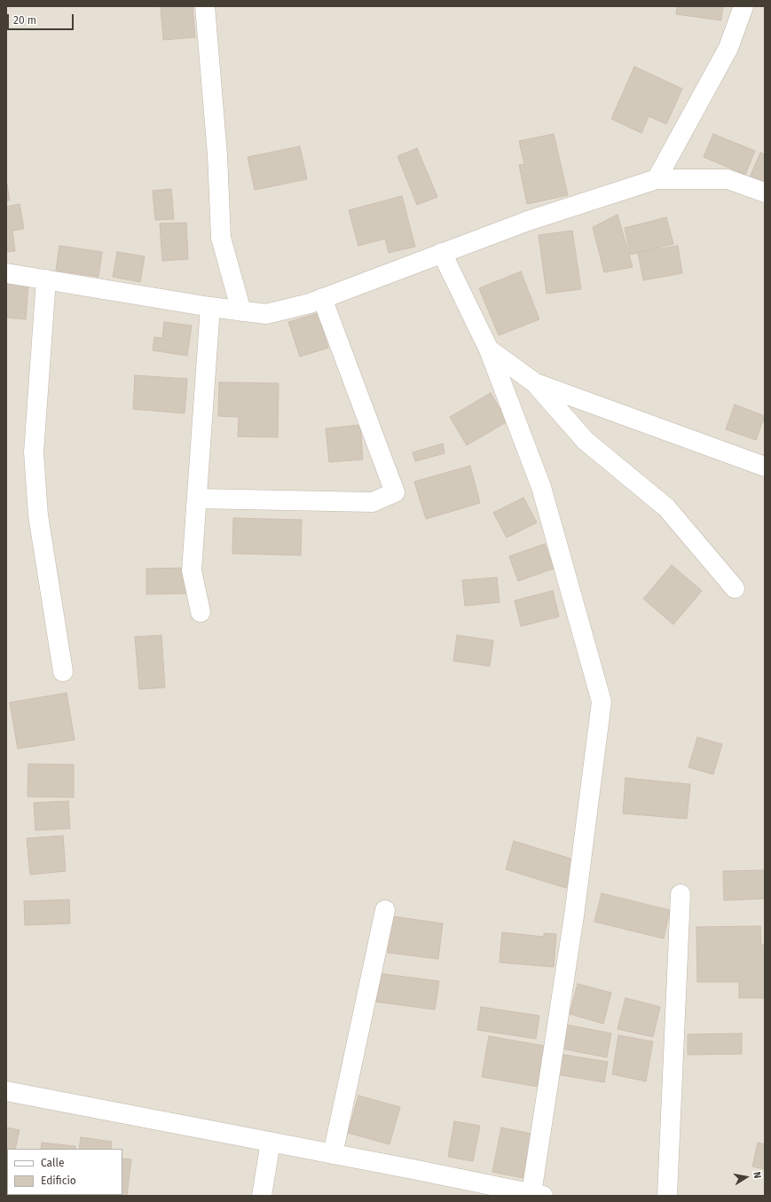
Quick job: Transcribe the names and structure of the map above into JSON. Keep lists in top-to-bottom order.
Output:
{
  "legend": ["Calle", "Edificio"],
  "scale_bar": "20 m",
  "north": "right"
}
